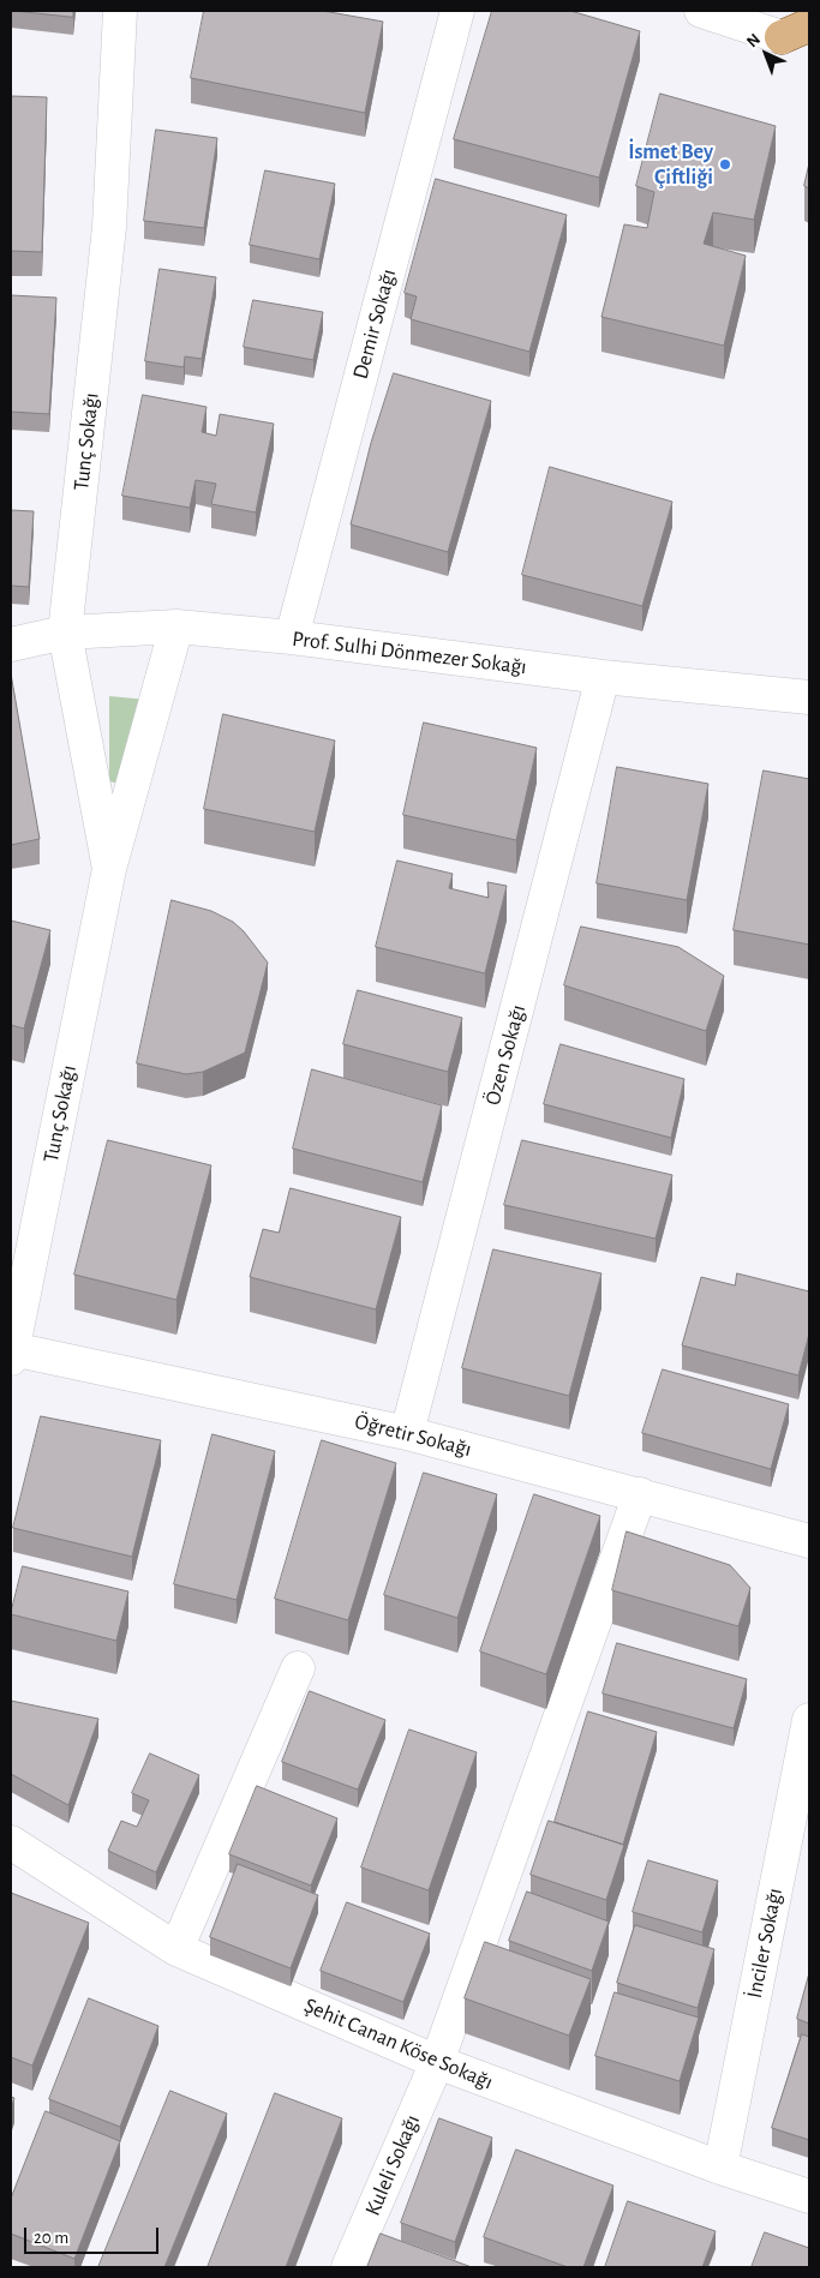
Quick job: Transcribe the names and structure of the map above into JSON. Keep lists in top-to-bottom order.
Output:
{
  "streets": {
    "street": [
      "Demir Sokağı",
      "Tunç Sokağı",
      "Prof. Sulhi Dönmezer Sokağı",
      "Özen Sokağı",
      "Öğretir Sokağı",
      "İnciler Sokağı",
      "Şehit Canan Köse Sokağı",
      "Kuleli Sokağı"
    ]
  },
  "crossings": [
    ["Demir Sokağı", "Prof. Sulhi Dönmezer Sokağı"],
    ["Tunç Sokağı", "Prof. Sulhi Dönmezer Sokağı"],
    ["Tunç Sokağı", "Öğretir Sokağı"],
    ["Prof. Sulhi Dönmezer Sokağı", "Özen Sokağı"],
    ["Özen Sokağı", "Öğretir Sokağı"],
    ["Öğretir Sokağı", "Kuleli Sokağı"],
    ["İnciler Sokağı", "Şehit Canan Köse Sokağı"],
    ["Şehit Canan Köse Sokağı", "Kuleli Sokağı"]
  ],
  "places": ["İsmet Bey Çiftliği"],
  "scale_bar": "20 m",
  "north": "top left"
}
